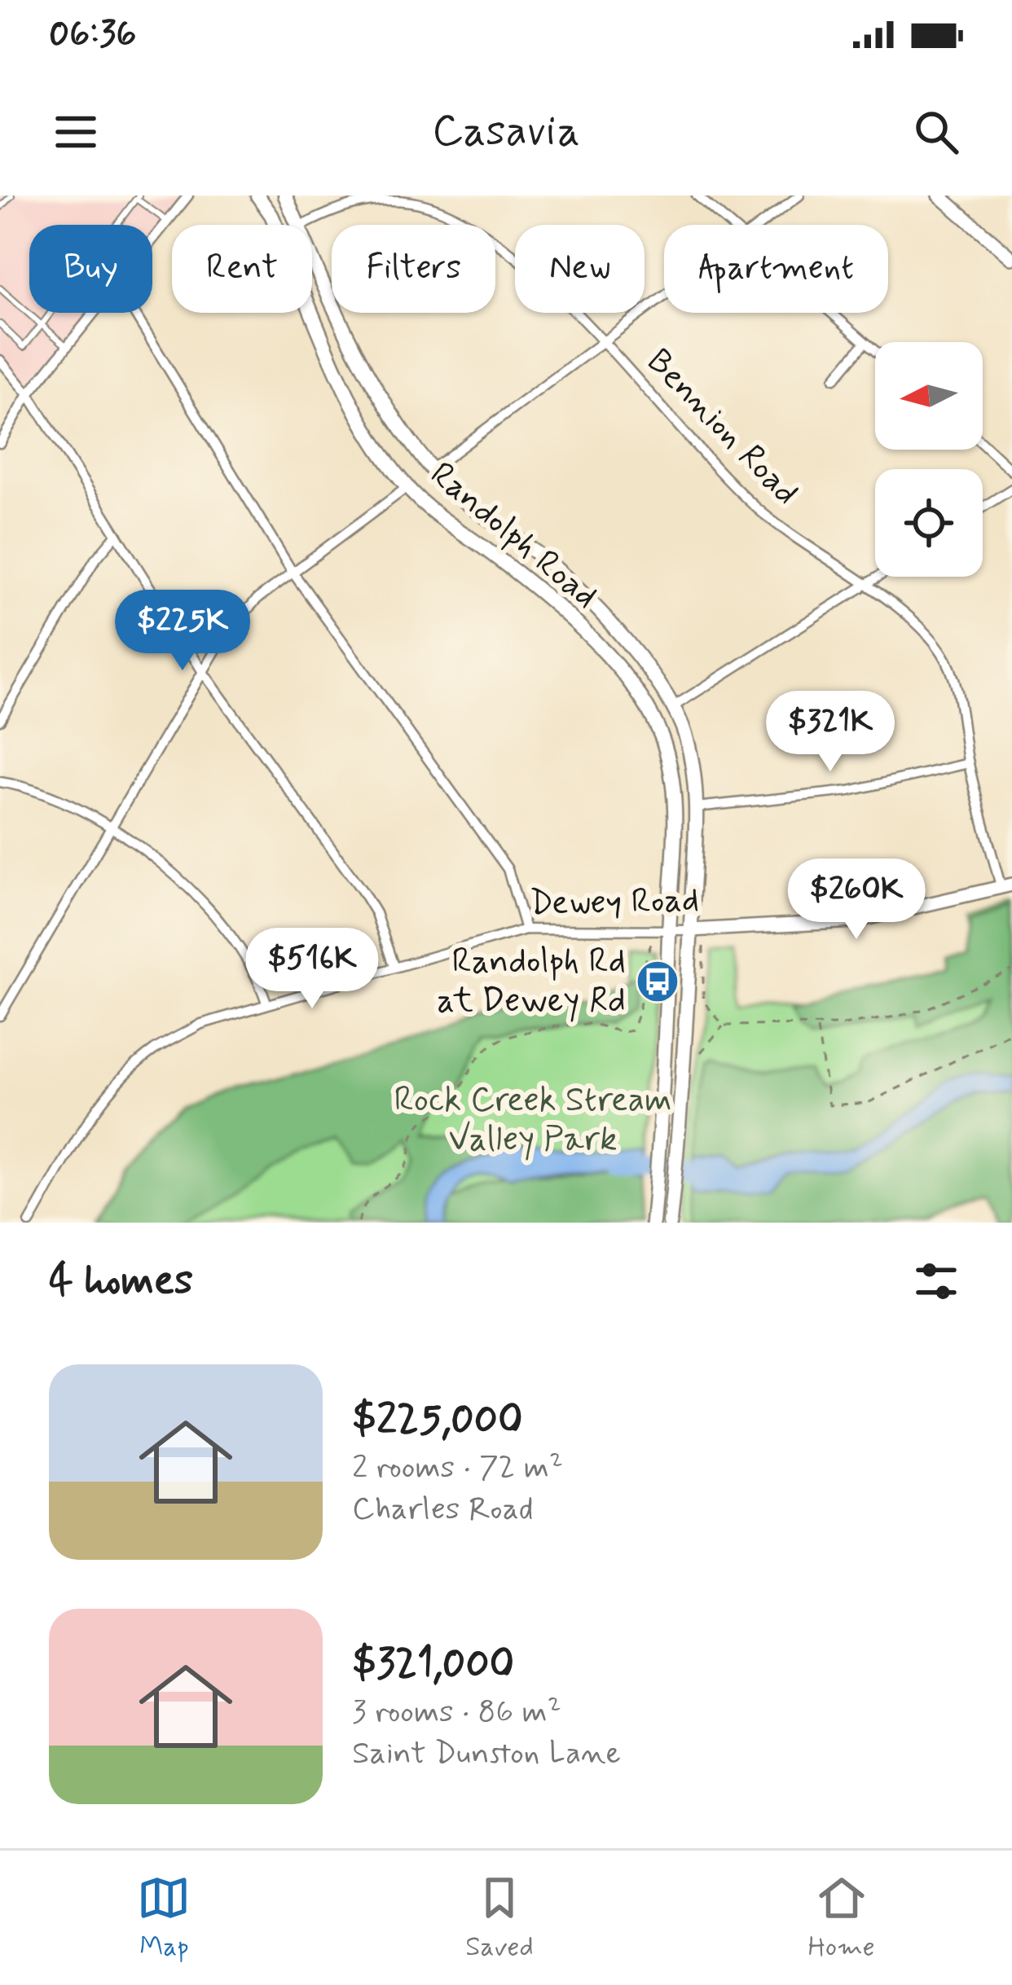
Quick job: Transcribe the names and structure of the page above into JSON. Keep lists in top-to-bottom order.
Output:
{
  "streets": {
    "main road": ["Randolph Road"],
    "street": ["Bennion Road", "Dewey Road"]
  },
  "crossings": [
    ["Bennion Road", "Dewey Road"],
    ["Randolph Road", "Dewey Road"]
  ],
  "parks": ["Rock Creek Stream Valley Park"],
  "places": {
    "bus stop": ["Randolph Rd at Dewey Rd"]
  },
  "north": "left",
  "page": {
    "status": "06:36",
    "header": "Casavia",
    "chip": [
      "Buy",
      "Rent",
      "Filters",
      "New",
      "Apartment"
    ],
    "price": [
      "$225K",
      "$321K",
      "$260K",
      "$516K"
    ],
    "heading": "4 homes",
    "list": [
      {
        "name": "$225,000",
        "note": "2 rooms · 72 m² · Charles Road"
      },
      {
        "name": "$321,000",
        "note": "3 rooms · 86 m² · Saint Dunston Lane"
      }
    ],
    "tabs": ["Map", "Saved", "Home"]
  }
}
